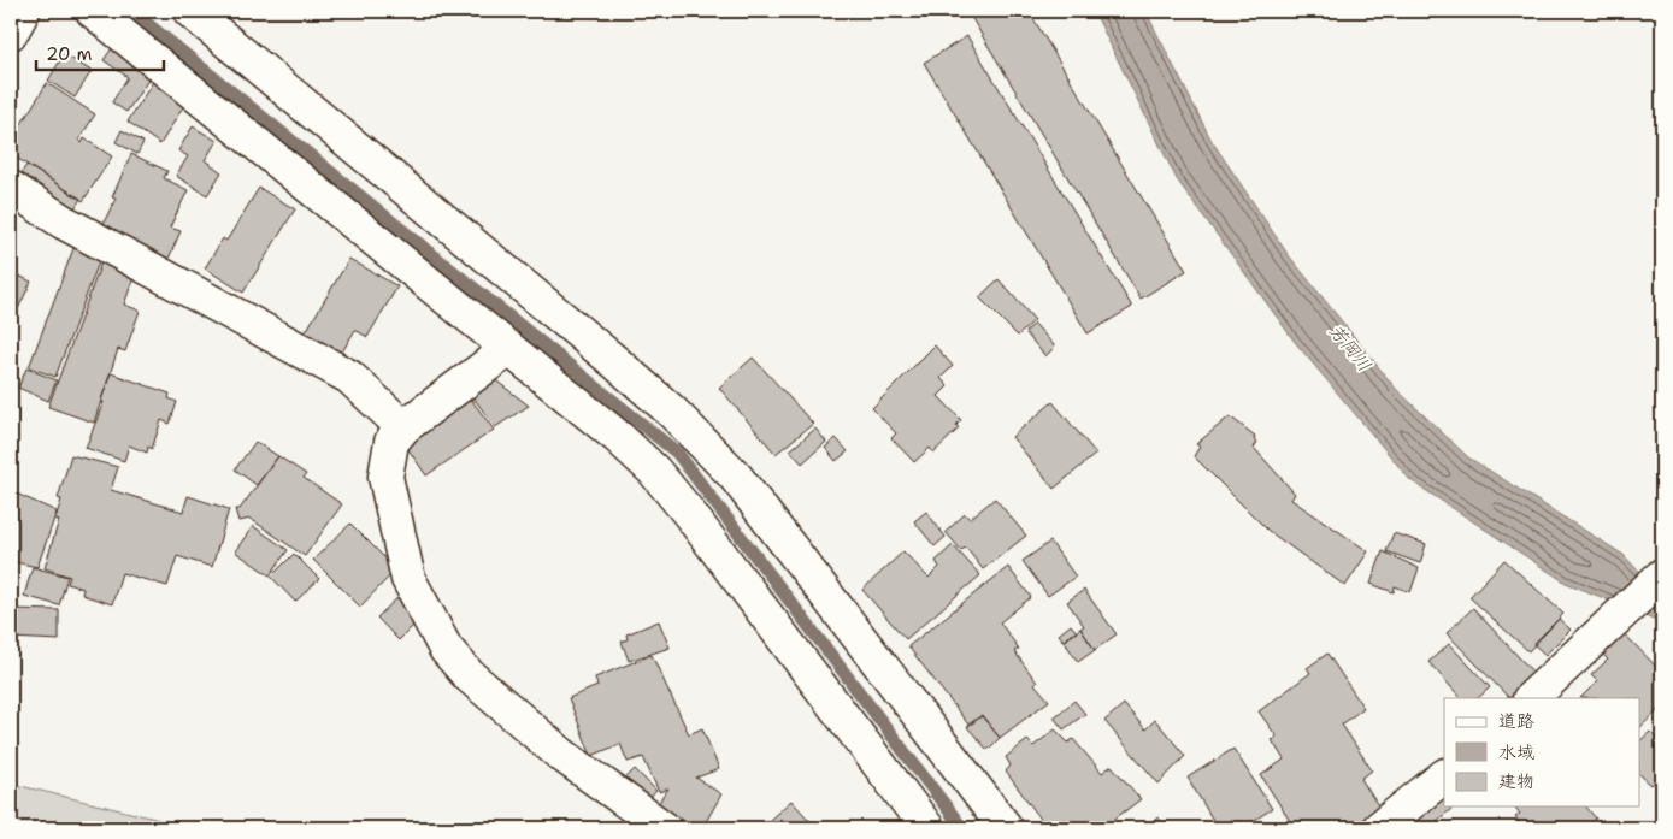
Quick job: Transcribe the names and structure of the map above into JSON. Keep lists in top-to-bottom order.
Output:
{
  "water": ["芳岡川"],
  "legend": ["道路", "水域", "建物"],
  "scale_bar": "20 m"
}
